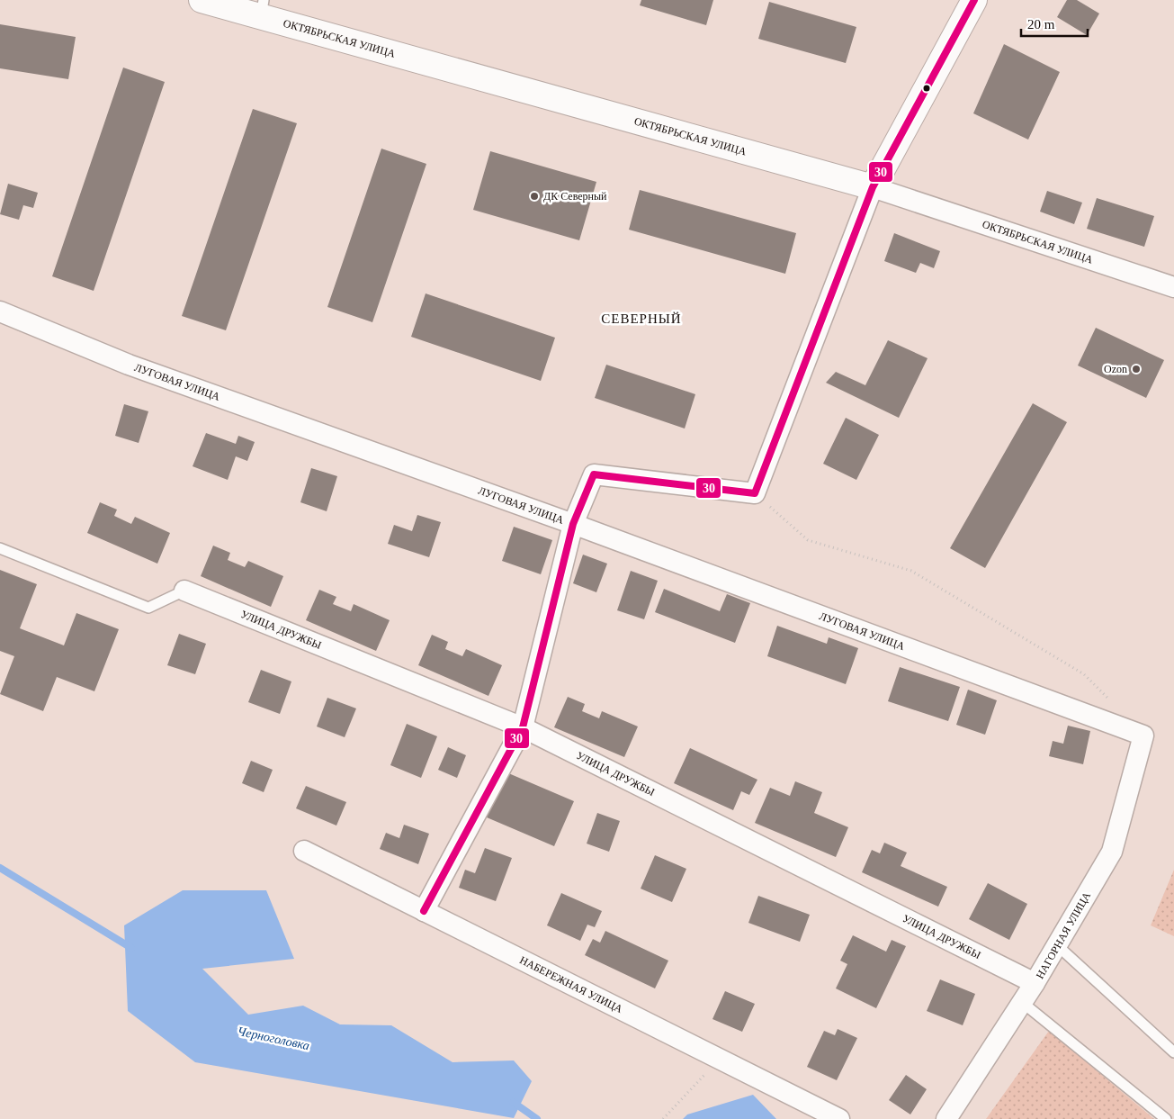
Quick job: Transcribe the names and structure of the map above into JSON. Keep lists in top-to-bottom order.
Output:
{
  "streets": {
    "street": [
      "ОКТЯБРЬСКАЯ УЛИЦА",
      "ЛУГОВАЯ УЛИЦА",
      "УЛИЦА ДРУЖБЫ",
      "НАГОРНАЯ УЛИЦА",
      "НАБЕРЕЖНАЯ УЛИЦА"
    ]
  },
  "crossings": [
    ["ЛУГОВАЯ УЛИЦА", "НАГОРНАЯ УЛИЦА"],
    ["УЛИЦА ДРУЖБЫ", "НАГОРНАЯ УЛИЦА"]
  ],
  "districts": ["СЕВЕРНЫЙ"],
  "water": ["Черноголовка"],
  "places": ["ДК Северный", "Ozon"],
  "lines": ["transit line 30"],
  "scale_bar": "20 m"
}
